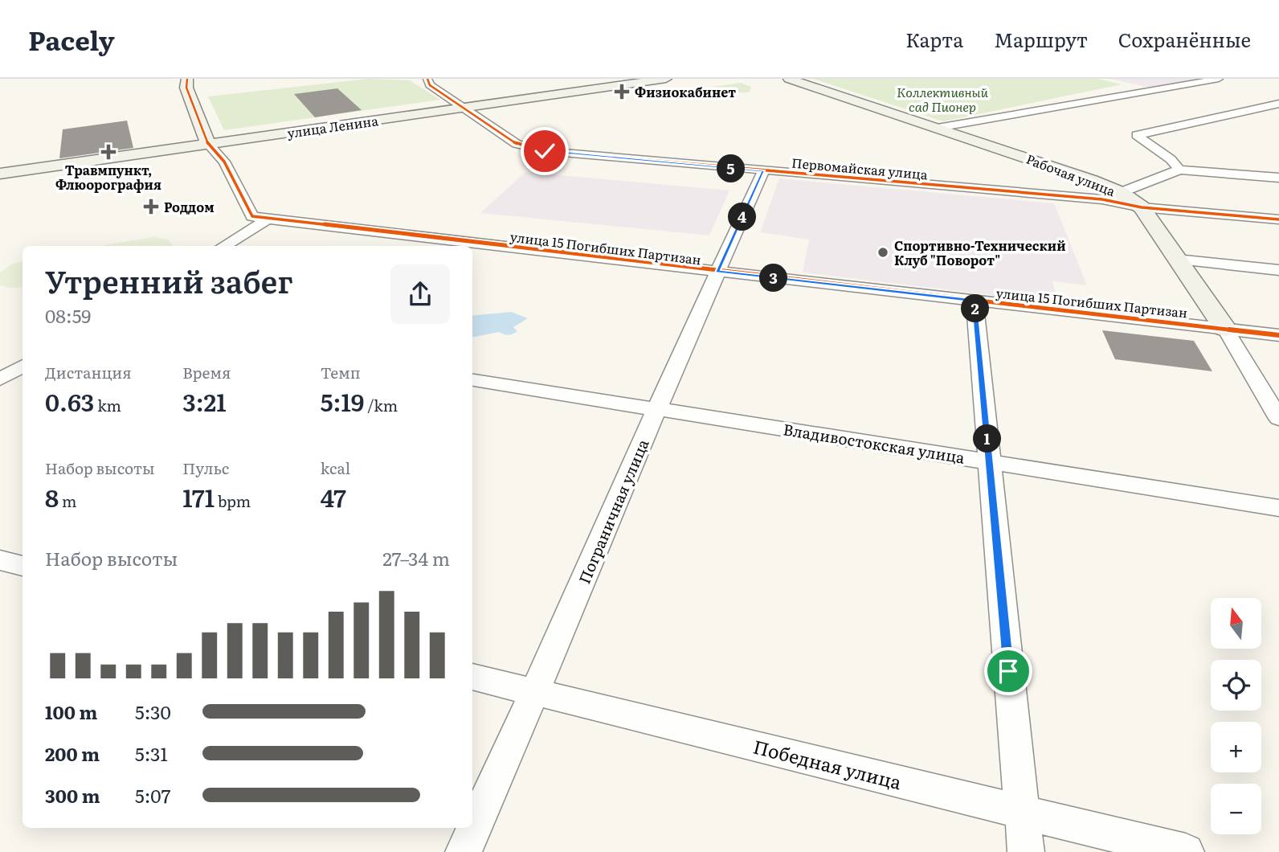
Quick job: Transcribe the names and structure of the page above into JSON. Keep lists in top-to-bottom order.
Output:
{
  "streets": {
    "street": [
      "улица Ленина",
      "Первомайская улица",
      "Рабочая улица",
      "улица 15 Погибших Партизан",
      "Владивостокская улица",
      "Пограничная улица",
      "Победная улица"
    ]
  },
  "crossings": [
    ["улица Ленина", "Первомайская улица"],
    ["улица Ленина", "улица 15 Погибших Партизан"],
    ["Первомайская улица", "Рабочая улица"],
    ["Первомайская улица", "Пограничная улица"],
    ["Рабочая улица", "улица 15 Погибших Партизан"],
    ["улица 15 Погибших Партизан", "Пограничная улица"],
    ["Владивостокская улица", "Пограничная улица"],
    ["Пограничная улица", "Победная улица"]
  ],
  "parks": ["Коллективный сад Пионер"],
  "places": {
    "health": ["Физиокабинет", "Травмпункт, Флюорография", "Роддом"],
    "other": ["Спортивно-Технический Клуб \"Поворот\""]
  },
  "north": "top",
  "page": {
    "header": "Pacely",
    "nav": ["Карта", "Маршрут", "Сохранённые"],
    "pins": [
      "5",
      "4",
      "3",
      "2",
      "1"
    ],
    "heading": ["Утренний забег", "08:59"],
    "stats": [
      ["Дистанция", "0.63 km"],
      ["Время", "3:21"],
      ["Темп", "5:19 /km"],
      ["Набор высоты", "8 m"],
      ["Пульс", "171 bpm"],
      ["kcal", "47"]
    ],
    "chart": ["Набор высоты", "27–34 m"],
    "map_buttons": ["+", "−"],
    "list": [
      {
        "name": "100 m",
        "note": "5:30"
      },
      {
        "name": "200 m",
        "note": "5:31"
      },
      {
        "name": "300 m",
        "note": "5:07"
      }
    ]
  }
}
